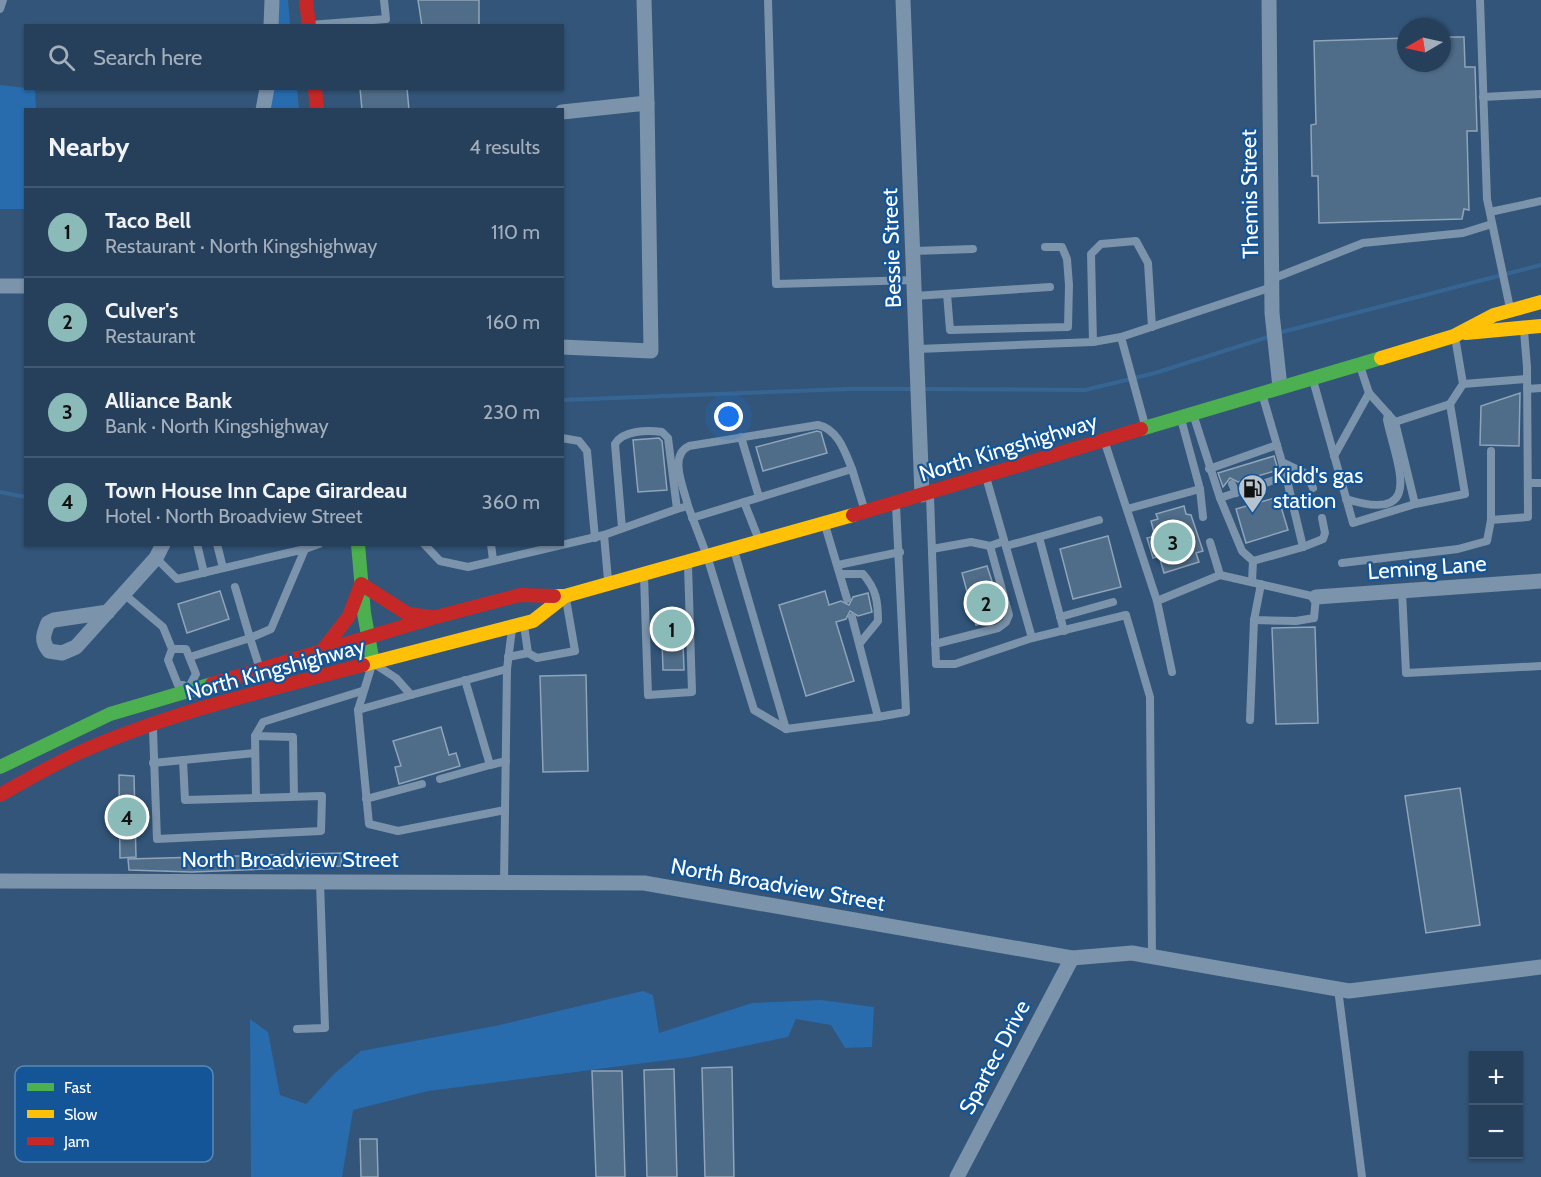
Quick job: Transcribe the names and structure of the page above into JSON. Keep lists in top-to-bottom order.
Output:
{
  "streets": {
    "main road": ["North Kingshighway"],
    "street": [
      "Themis Street",
      "Bessie Street",
      "Leming Lane",
      "North Broadview Street",
      "Spartec Drive"
    ]
  },
  "crossings": [
    ["Themis Street", "North Kingshighway"],
    ["Bessie Street", "North Kingshighway"],
    ["North Broadview Street", "Spartec Drive"]
  ],
  "places": {
    "fuel station": ["Kidd's gas station"]
  },
  "legend": ["Fast", "Slow", "Jam"],
  "north": "left",
  "page": {
    "search": "Search here",
    "heading": ["Nearby", "4 results"],
    "list": [
      {
        "mark": "1",
        "name": "Taco Bell",
        "note": "Restaurant · North Kingshighway",
        "value": "110 m"
      },
      {
        "mark": "2",
        "name": "Culver's",
        "note": "Restaurant",
        "value": "160 m"
      },
      {
        "mark": "3",
        "name": "Alliance Bank",
        "note": "Bank · North Kingshighway",
        "value": "230 m"
      },
      {
        "mark": "4",
        "name": "Town House Inn Cape Girardeau",
        "note": "Hotel · North Broadview Street",
        "value": "360 m"
      }
    ],
    "pins": [
      "3",
      "2",
      "1",
      "4"
    ],
    "map_buttons": ["+", "−"]
  }
}
